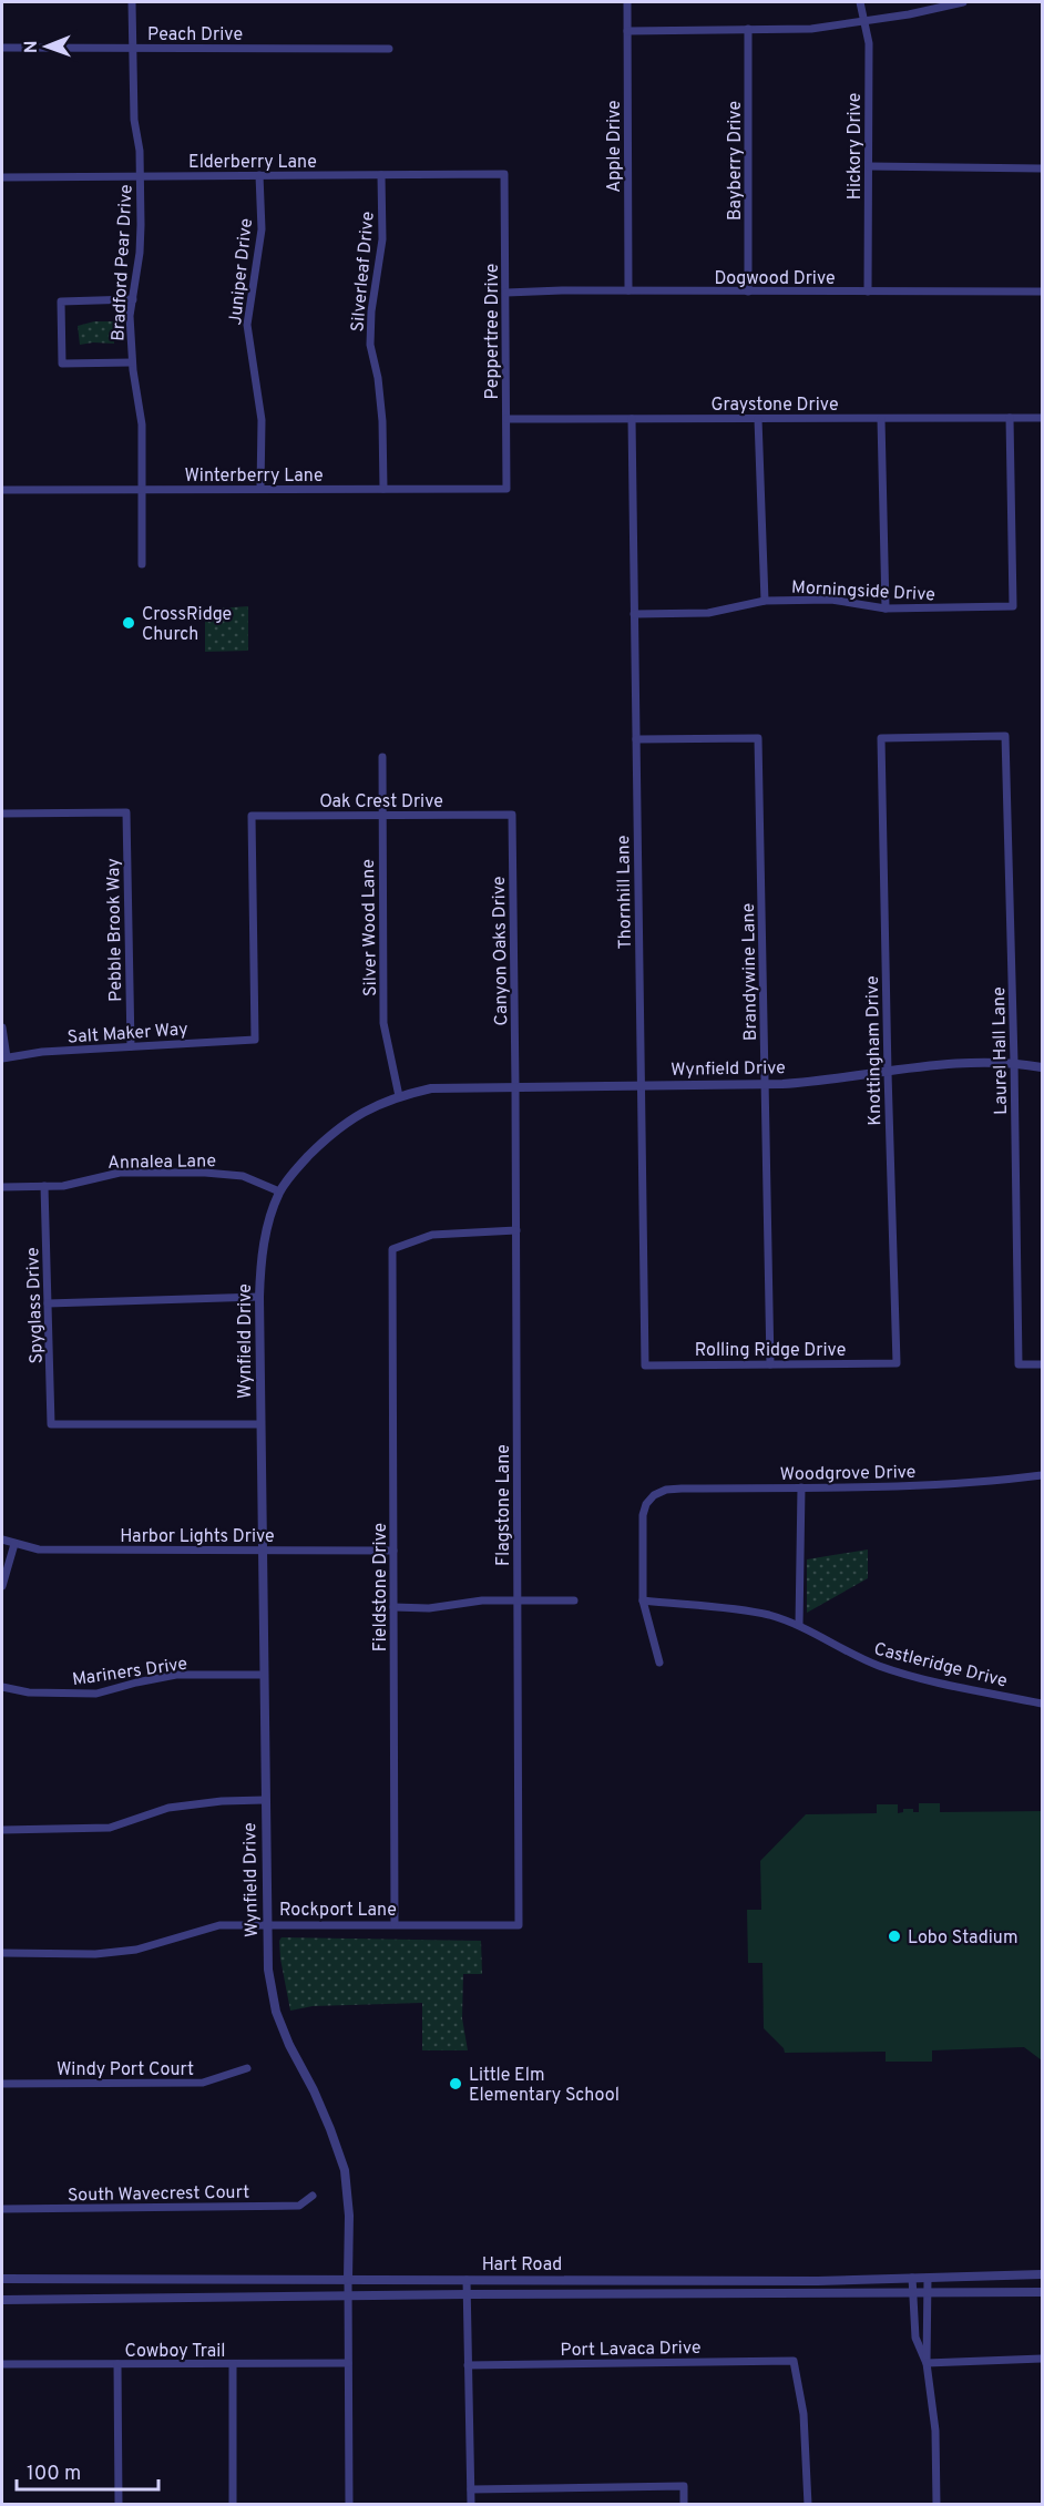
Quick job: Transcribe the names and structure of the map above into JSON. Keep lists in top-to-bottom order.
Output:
{
  "streets": {
    "street": [
      "Peach Drive",
      "Apple Drive",
      "Hickory Drive",
      "Elderberry Lane",
      "Bayberry Drive",
      "Bradford Pear Drive",
      "Juniper Drive",
      "Silverleaf Drive",
      "Dogwood Drive",
      "Peppertree Drive",
      "Graystone Drive",
      "Winterberry Lane",
      "Morningside Drive",
      "Oak Crest Drive",
      "Thornhill Lane",
      "Silver Wood Lane",
      "Pebble Brook Way",
      "Canyon Oaks Drive",
      "Brandywine Lane",
      "Salt Maker Way",
      "Knottingham Drive",
      "Laurel Hall Lane",
      "Wynfield Drive",
      "Annalea Lane",
      "Spyglass Drive",
      "Rolling Ridge Drive",
      "Woodgrove Drive",
      "Flagstone Lane",
      "Harbor Lights Drive",
      "Fieldstone Drive",
      "Castleridge Drive",
      "Mariners Drive",
      "Rockport Lane",
      "Windy Port Court",
      "South Wavecrest Court",
      "Hart Road",
      "Port Lavaca Drive",
      "Cowboy Trail"
    ]
  },
  "crossings": [
    ["Peach Drive", "Bradford Pear Drive"],
    ["Apple Drive", "Dogwood Drive"],
    ["Hickory Drive", "Dogwood Drive"],
    ["Elderberry Lane", "Bradford Pear Drive"],
    ["Elderberry Lane", "Juniper Drive"],
    ["Elderberry Lane", "Silverleaf Drive"],
    ["Elderberry Lane", "Peppertree Drive"],
    ["Bayberry Drive", "Dogwood Drive"],
    ["Bradford Pear Drive", "Winterberry Lane"],
    ["Juniper Drive", "Winterberry Lane"],
    ["Silverleaf Drive", "Winterberry Lane"],
    ["Dogwood Drive", "Peppertree Drive"],
    ["Peppertree Drive", "Graystone Drive"],
    ["Peppertree Drive", "Winterberry Lane"],
    ["Graystone Drive", "Morningside Drive"],
    ["Graystone Drive", "Thornhill Lane"],
    ["Morningside Drive", "Thornhill Lane"],
    ["Oak Crest Drive", "Silver Wood Lane"],
    ["Oak Crest Drive", "Canyon Oaks Drive"],
    ["Oak Crest Drive", "Salt Maker Way"],
    ["Thornhill Lane", "Brandywine Lane"],
    ["Thornhill Lane", "Wynfield Drive"],
    ["Thornhill Lane", "Rolling Ridge Drive"],
    ["Silver Wood Lane", "Wynfield Drive"],
    ["Pebble Brook Way", "Salt Maker Way"],
    ["Canyon Oaks Drive", "Wynfield Drive"],
    ["Canyon Oaks Drive", "Flagstone Lane"],
    ["Brandywine Lane", "Wynfield Drive"],
    ["Brandywine Lane", "Rolling Ridge Drive"],
    ["Knottingham Drive", "Laurel Hall Lane"],
    ["Knottingham Drive", "Wynfield Drive"],
    ["Knottingham Drive", "Rolling Ridge Drive"],
    ["Laurel Hall Lane", "Wynfield Drive"],
    ["Wynfield Drive", "Annalea Lane"],
    ["Wynfield Drive", "Spyglass Drive"],
    ["Wynfield Drive", "Flagstone Lane"],
    ["Wynfield Drive", "Harbor Lights Drive"],
    ["Wynfield Drive", "Mariners Drive"],
    ["Wynfield Drive", "Rockport Lane"],
    ["Wynfield Drive", "Hart Road"],
    ["Annalea Lane", "Spyglass Drive"],
    ["Woodgrove Drive", "Castleridge Drive"],
    ["Flagstone Lane", "Fieldstone Drive"],
    ["Flagstone Lane", "Rockport Lane"],
    ["Harbor Lights Drive", "Fieldstone Drive"],
    ["Fieldstone Drive", "Rockport Lane"]
  ],
  "places": ["CrossRidge Church", "Lobo Stadium", "Little Elm Elementary School"],
  "scale_bar": "100 m",
  "north": "left"
}
